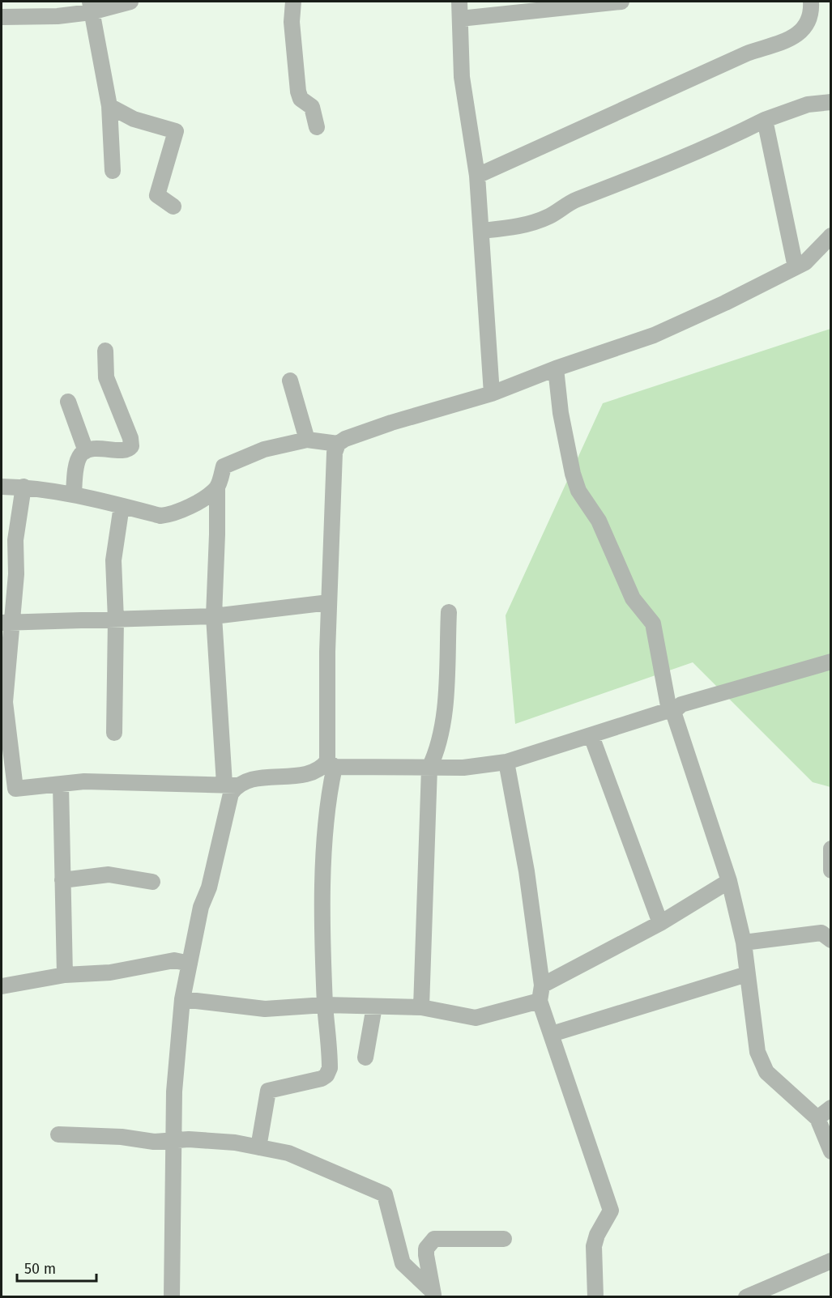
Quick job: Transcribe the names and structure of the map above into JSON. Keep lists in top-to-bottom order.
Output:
{
  "scale_bar": "50 m"
}
